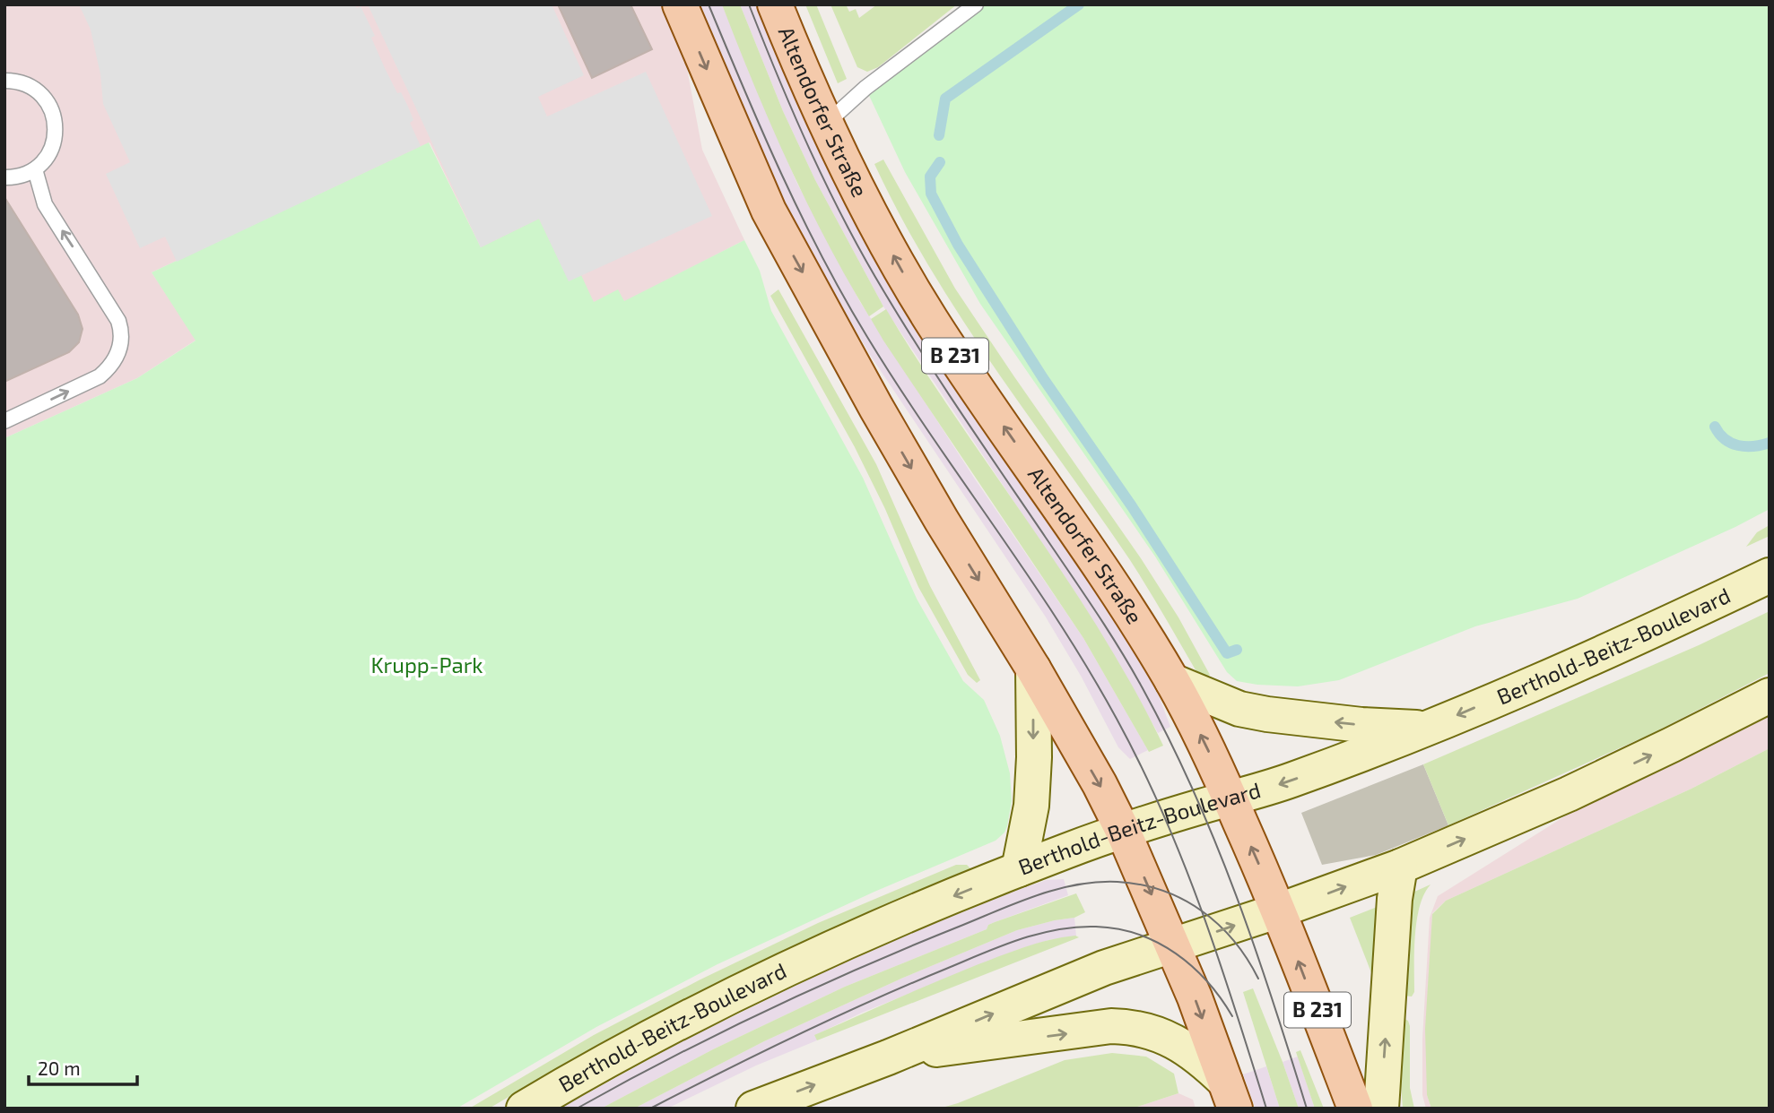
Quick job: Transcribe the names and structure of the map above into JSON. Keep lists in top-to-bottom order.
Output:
{
  "streets": {
    "main road": ["Altendorfer Straße", "B 231", "Berthold-Beitz-Boulevard"]
  },
  "crossings": [
    ["Altendorfer Straße", "Berthold-Beitz-Boulevard"]
  ],
  "parks": ["Krupp-Park"],
  "scale_bar": "20 m"
}
